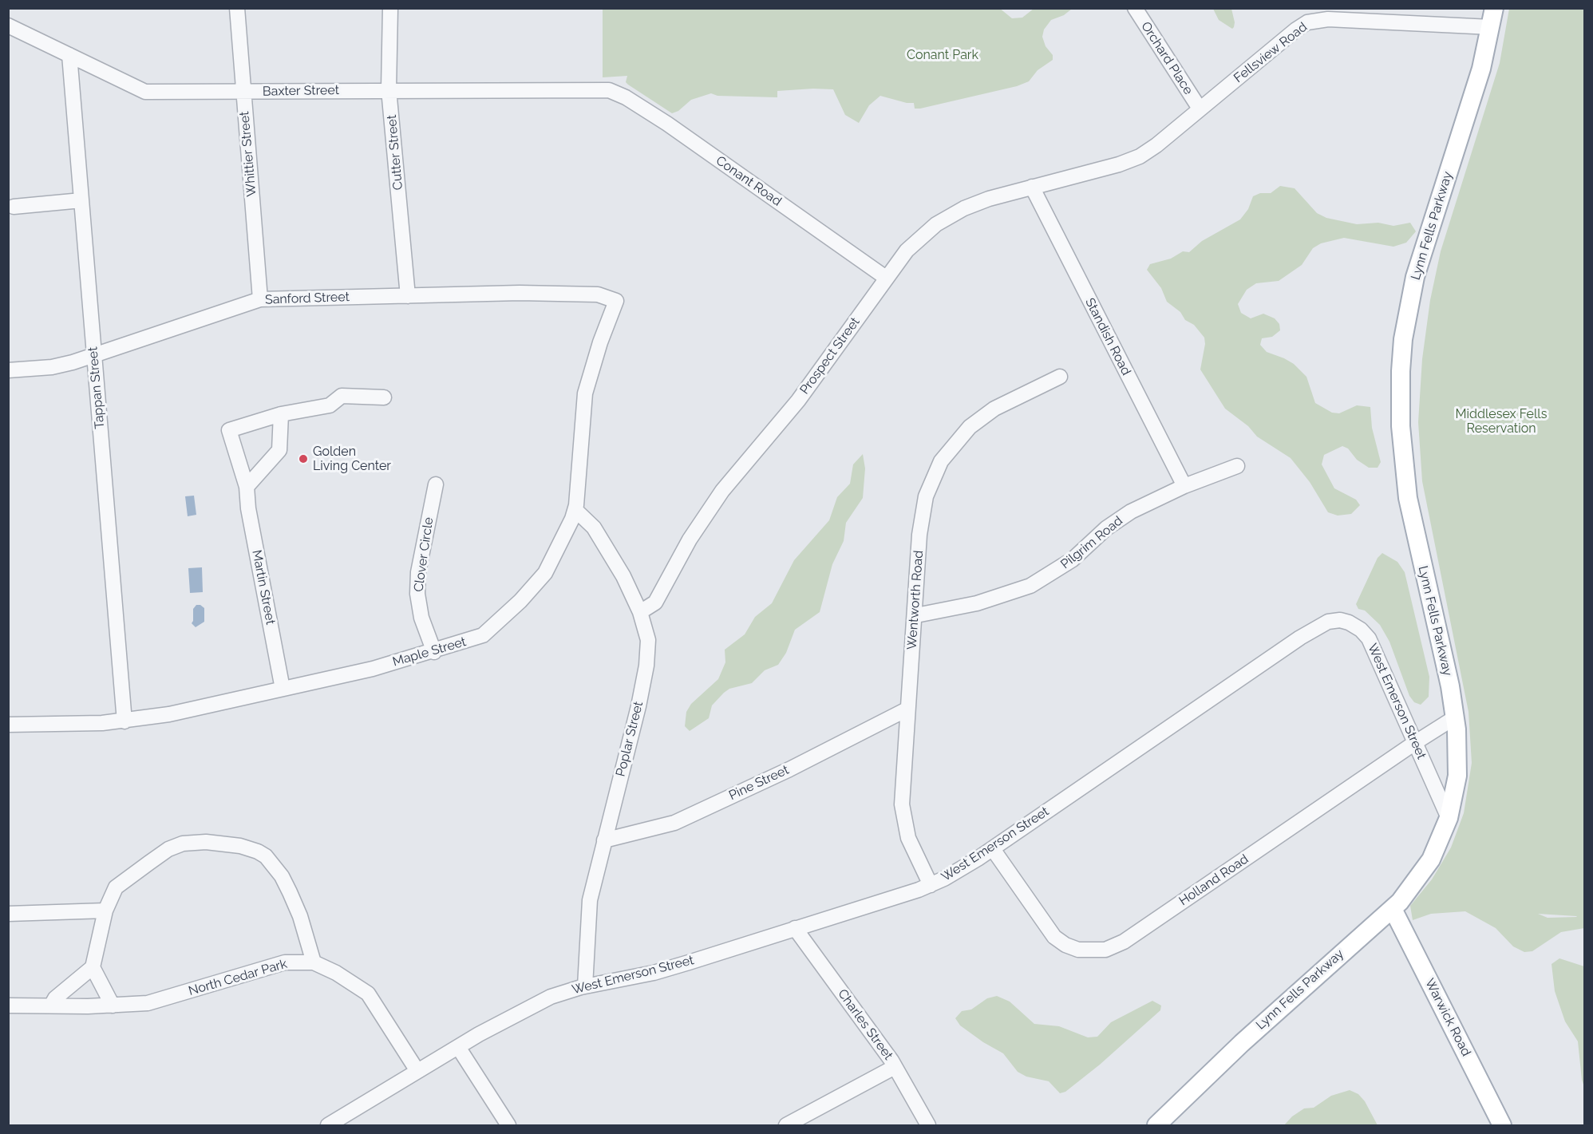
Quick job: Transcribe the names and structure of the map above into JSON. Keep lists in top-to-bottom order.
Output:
{
  "streets": {
    "main road": ["Lynn Fells Parkway", "Warwick Road"],
    "street": [
      "Fellsview Road",
      "Orchard Place",
      "Baxter Street",
      "Cutter Street",
      "Whittier Street",
      "Conant Road",
      "Sanford Street",
      "Standish Road",
      "Prospect Street",
      "Tappan Street",
      "Pilgrim Road",
      "Clover Circle",
      "Martin Street",
      "Wentworth Road",
      "Maple Street",
      "West Emerson Street",
      "Poplar Street",
      "Pine Street",
      "Holland Road",
      "North Cedar Park",
      "Charles Street"
    ]
  },
  "crossings": [
    ["Fellsview Road", "Orchard Place"],
    ["Fellsview Road", "Lynn Fells Parkway"],
    ["Fellsview Road", "Prospect Street"],
    ["Baxter Street", "Cutter Street"],
    ["Baxter Street", "Whittier Street"],
    ["Baxter Street", "Conant Road"],
    ["Baxter Street", "Tappan Street"],
    ["Cutter Street", "Sanford Street"],
    ["Whittier Street", "Sanford Street"],
    ["Conant Road", "Prospect Street"],
    ["Lynn Fells Parkway", "West Emerson Street"],
    ["Lynn Fells Parkway", "Holland Road"],
    ["Lynn Fells Parkway", "Warwick Road"],
    ["Sanford Street", "Tappan Street"],
    ["Sanford Street", "Maple Street"],
    ["Standish Road", "Prospect Street"],
    ["Standish Road", "Pilgrim Road"],
    ["Prospect Street", "Poplar Street"],
    ["Tappan Street", "Maple Street"],
    ["Pilgrim Road", "Wentworth Road"],
    ["Clover Circle", "Maple Street"],
    ["Martin Street", "Maple Street"],
    ["Wentworth Road", "West Emerson Street"],
    ["Wentworth Road", "Pine Street"],
    ["Maple Street", "Poplar Street"],
    ["West Emerson Street", "Poplar Street"],
    ["West Emerson Street", "Holland Road"],
    ["West Emerson Street", "North Cedar Park"],
    ["West Emerson Street", "Charles Street"],
    ["Poplar Street", "Pine Street"]
  ],
  "parks": ["Conant Park", "Middlesex Fells Reservation"],
  "places": ["Golden Living Center"]
}
